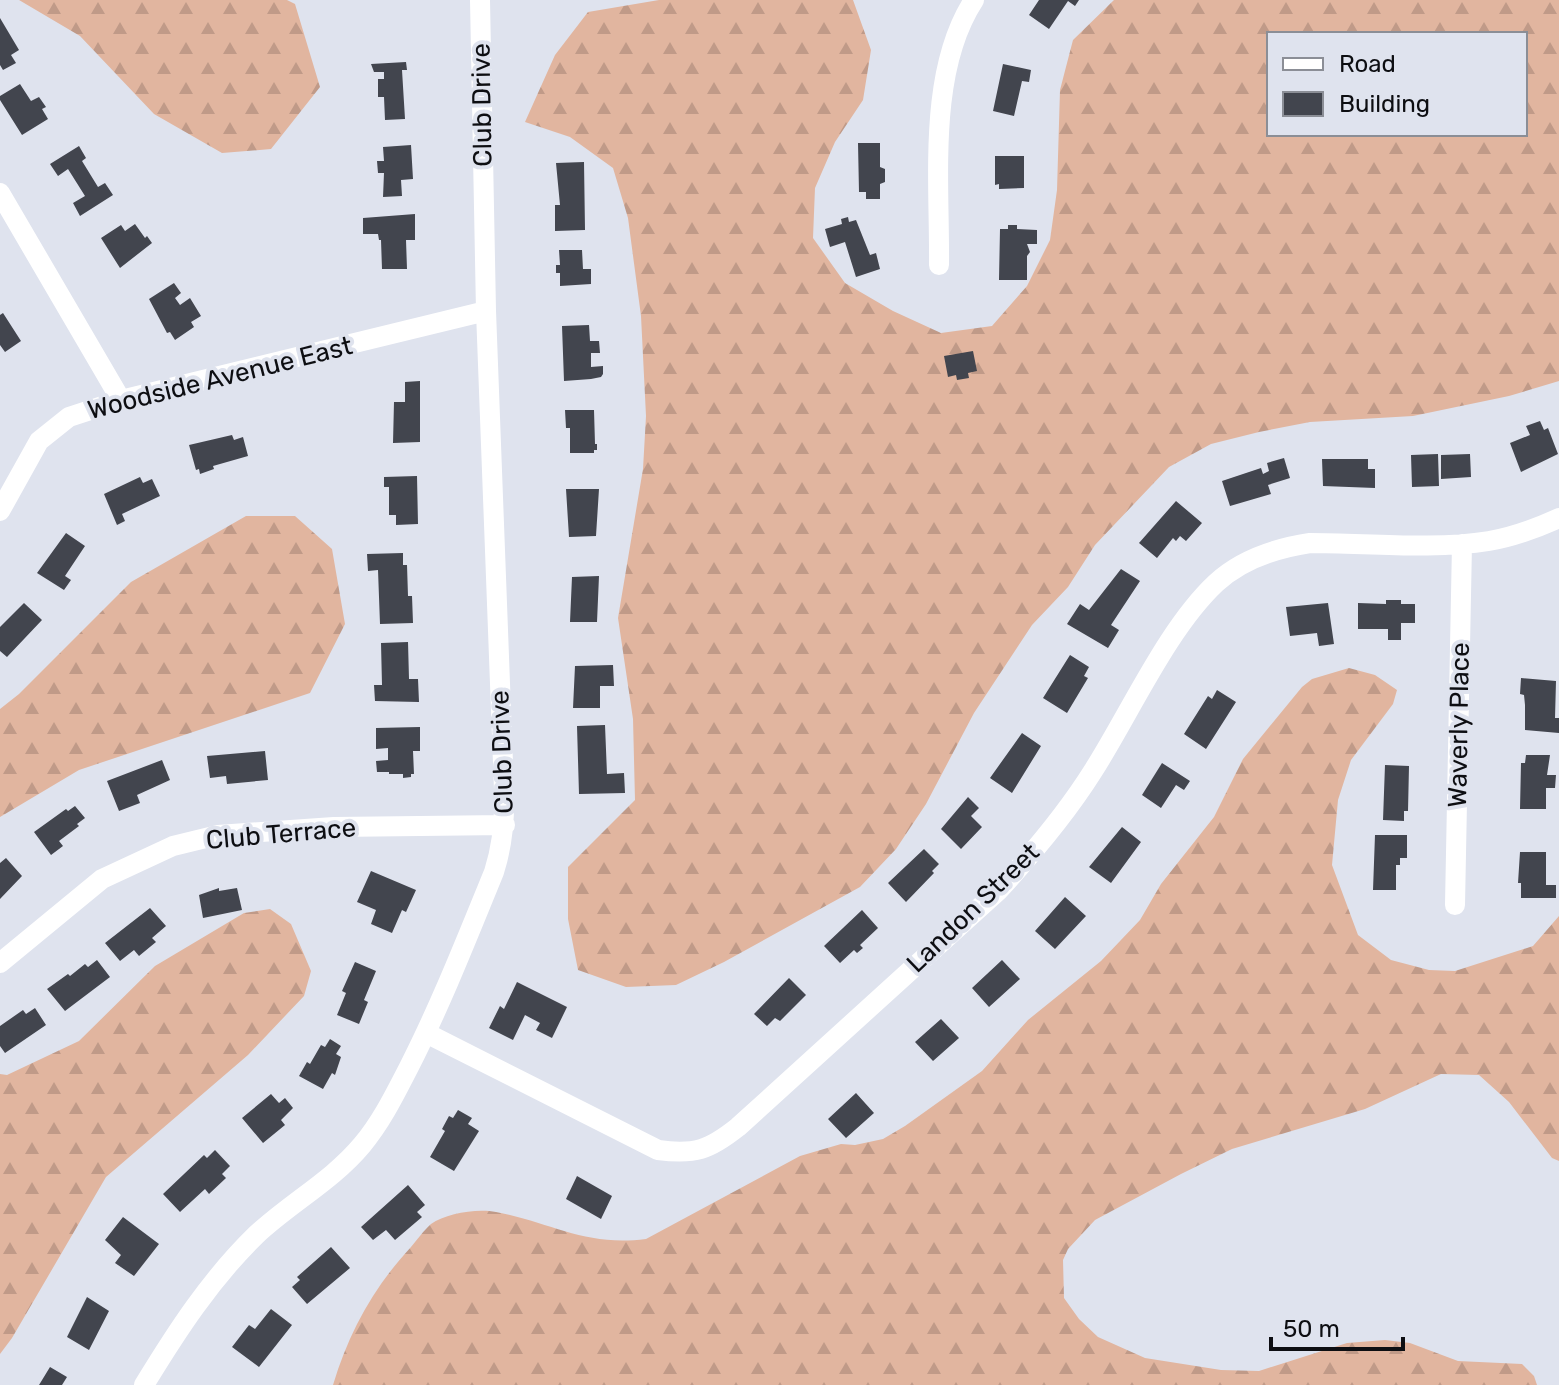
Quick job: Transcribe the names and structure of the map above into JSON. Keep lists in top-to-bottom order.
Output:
{
  "streets": {
    "street": [
      "Club Drive",
      "Woodside Avenue East",
      "Waverly Place",
      "Club Terrace",
      "Landon Street"
    ]
  },
  "crossings": [
    ["Club Drive", "Woodside Avenue East"],
    ["Club Drive", "Club Terrace"],
    ["Club Drive", "Landon Street"],
    ["Waverly Place", "Landon Street"]
  ],
  "legend": ["Road", "Building"],
  "scale_bar": "50 m"
}
